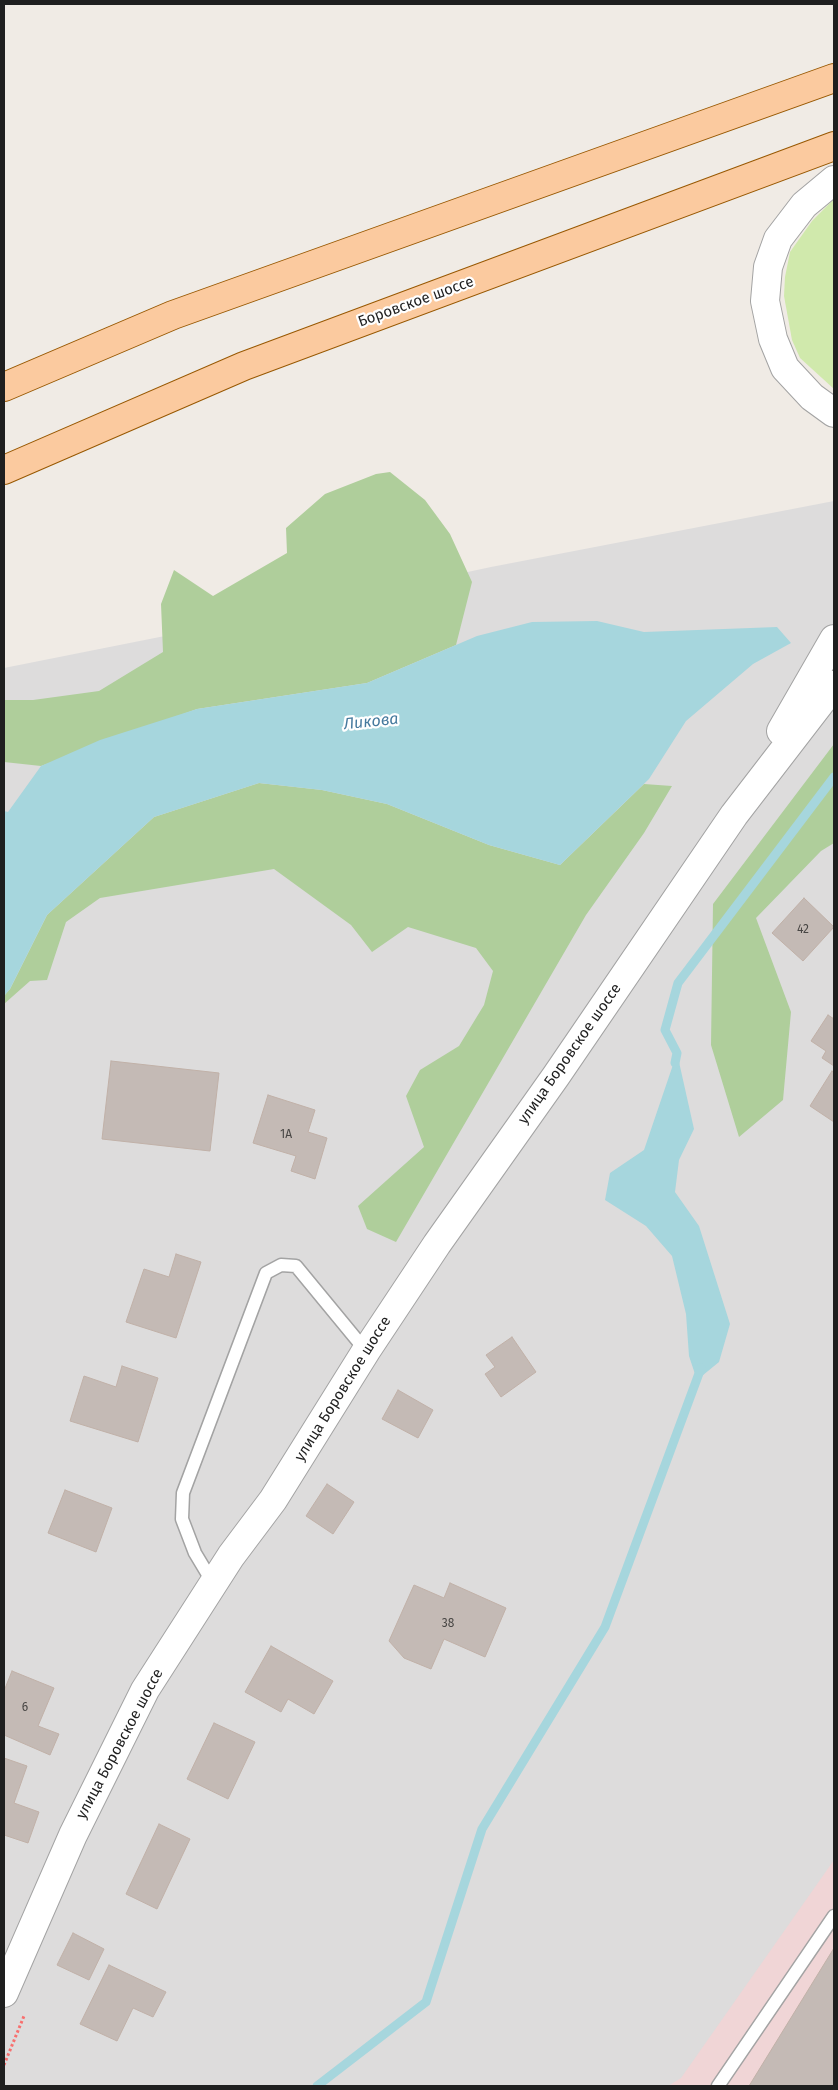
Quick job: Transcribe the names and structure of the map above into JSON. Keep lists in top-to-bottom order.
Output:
{
  "streets": {
    "main road": ["Боровское шоссе"],
    "street": ["улица Боровское шоссе"]
  },
  "water": ["Ликова"],
  "house_numbers": [
    "42",
    "1А",
    "38",
    "6"
  ]
}
